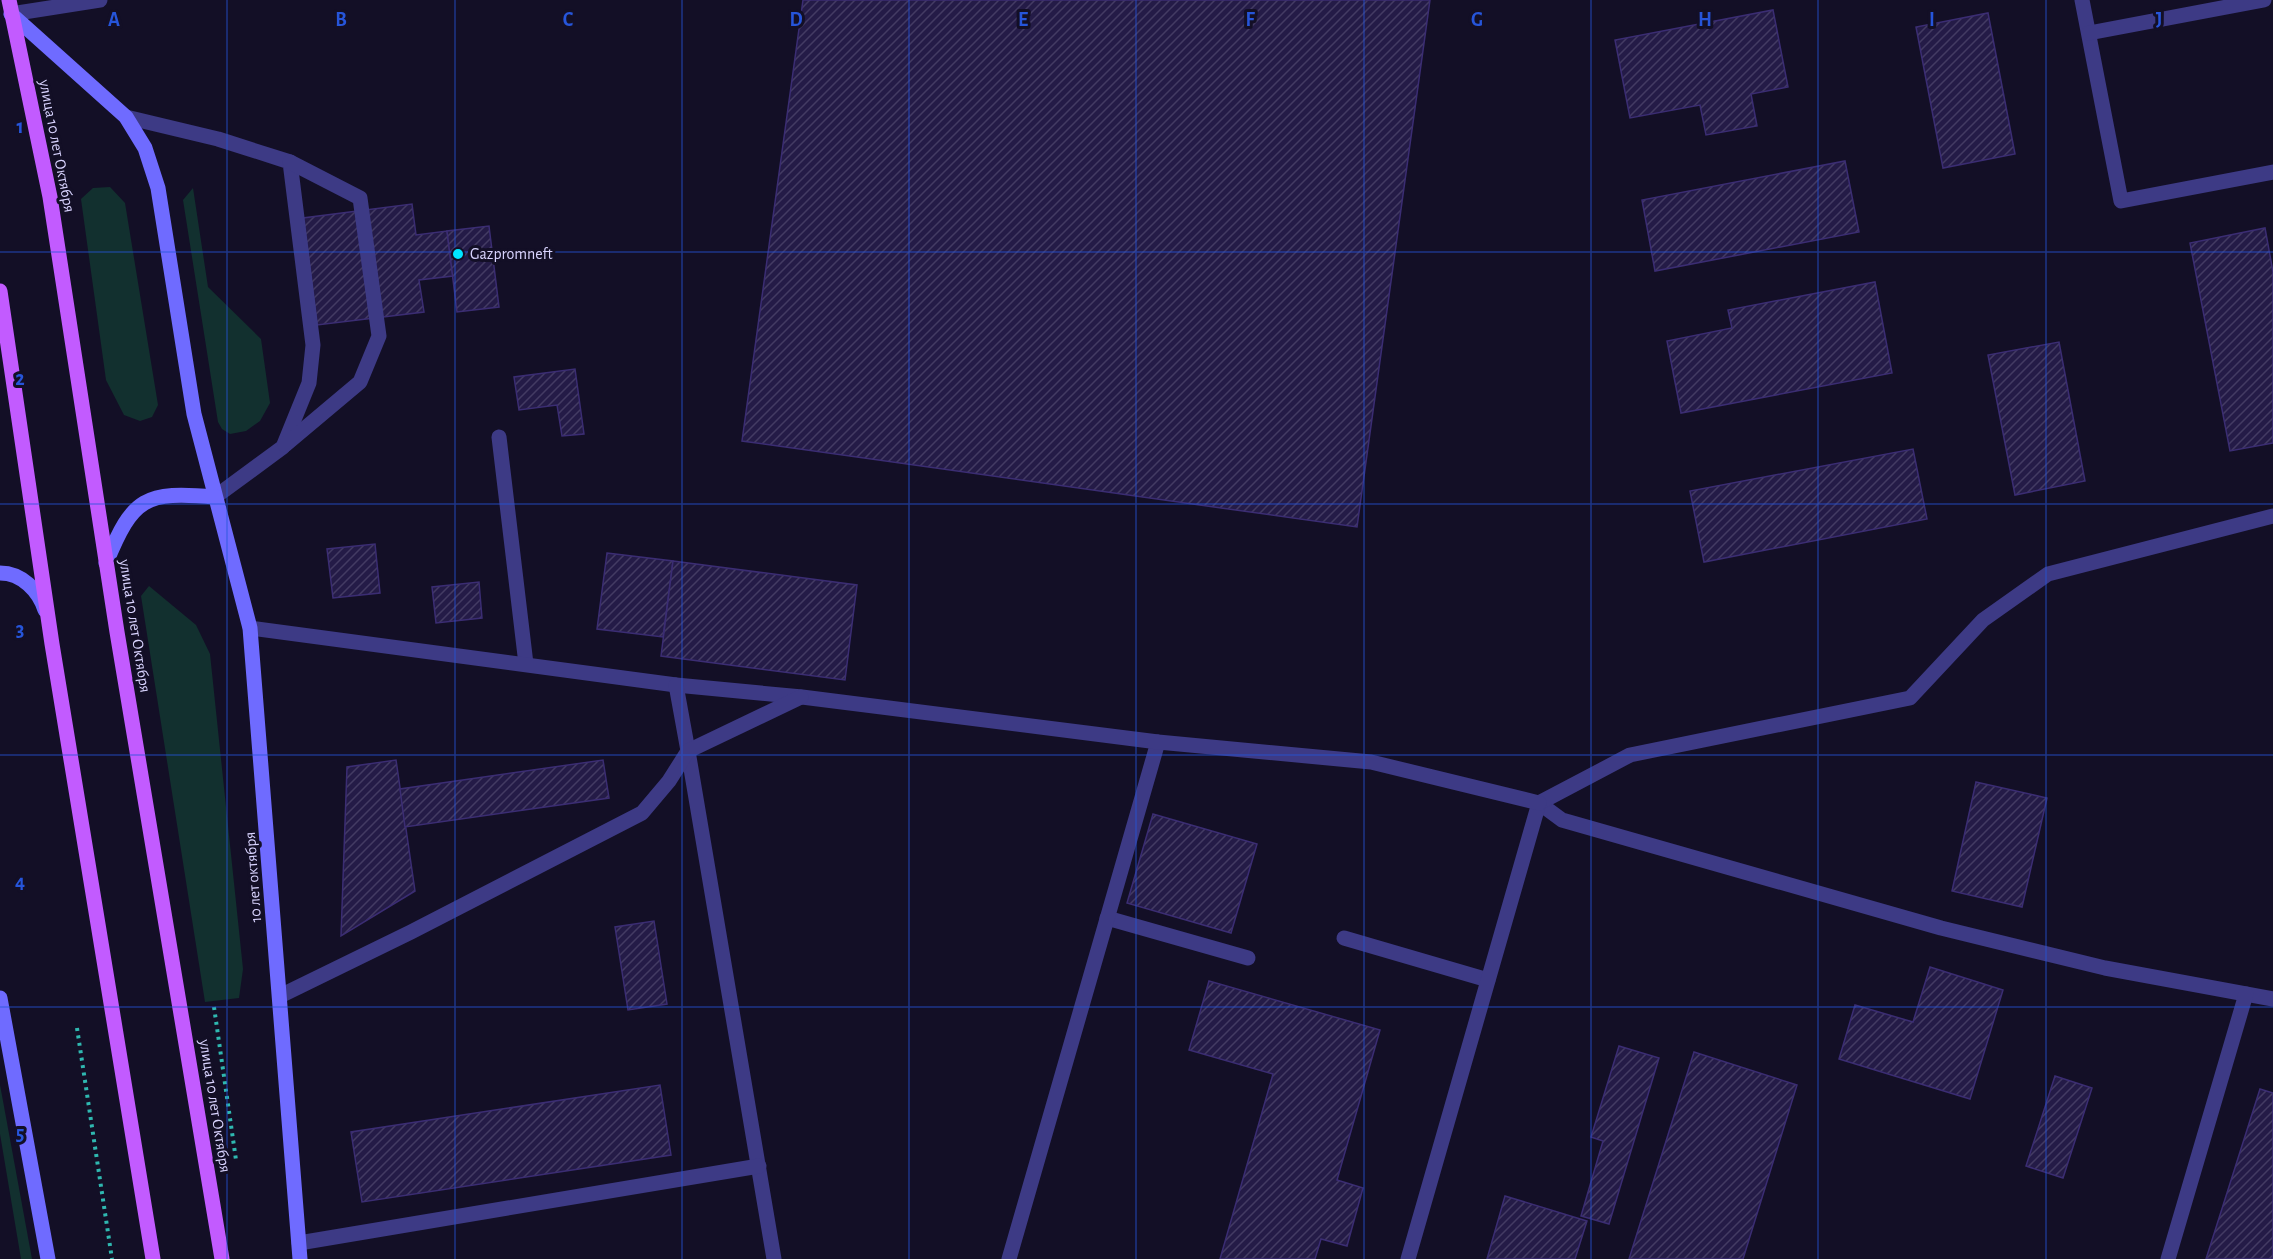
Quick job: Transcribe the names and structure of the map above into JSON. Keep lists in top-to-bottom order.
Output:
{
  "streets": {
    "main road": ["улица 10 лет Октября"],
    "street": ["10 лет октября"]
  },
  "crossings": [
    ["улица 10 лет Октября", "10 лет октября"]
  ],
  "places": ["Gazpromneft"],
  "grid": {
    "columns": [
      "A",
      "B",
      "C",
      "D",
      "E",
      "F",
      "G",
      "H",
      "I",
      "J"
    ],
    "rows": [
      "1",
      "2",
      "3",
      "4",
      "5"
    ]
  }
}
